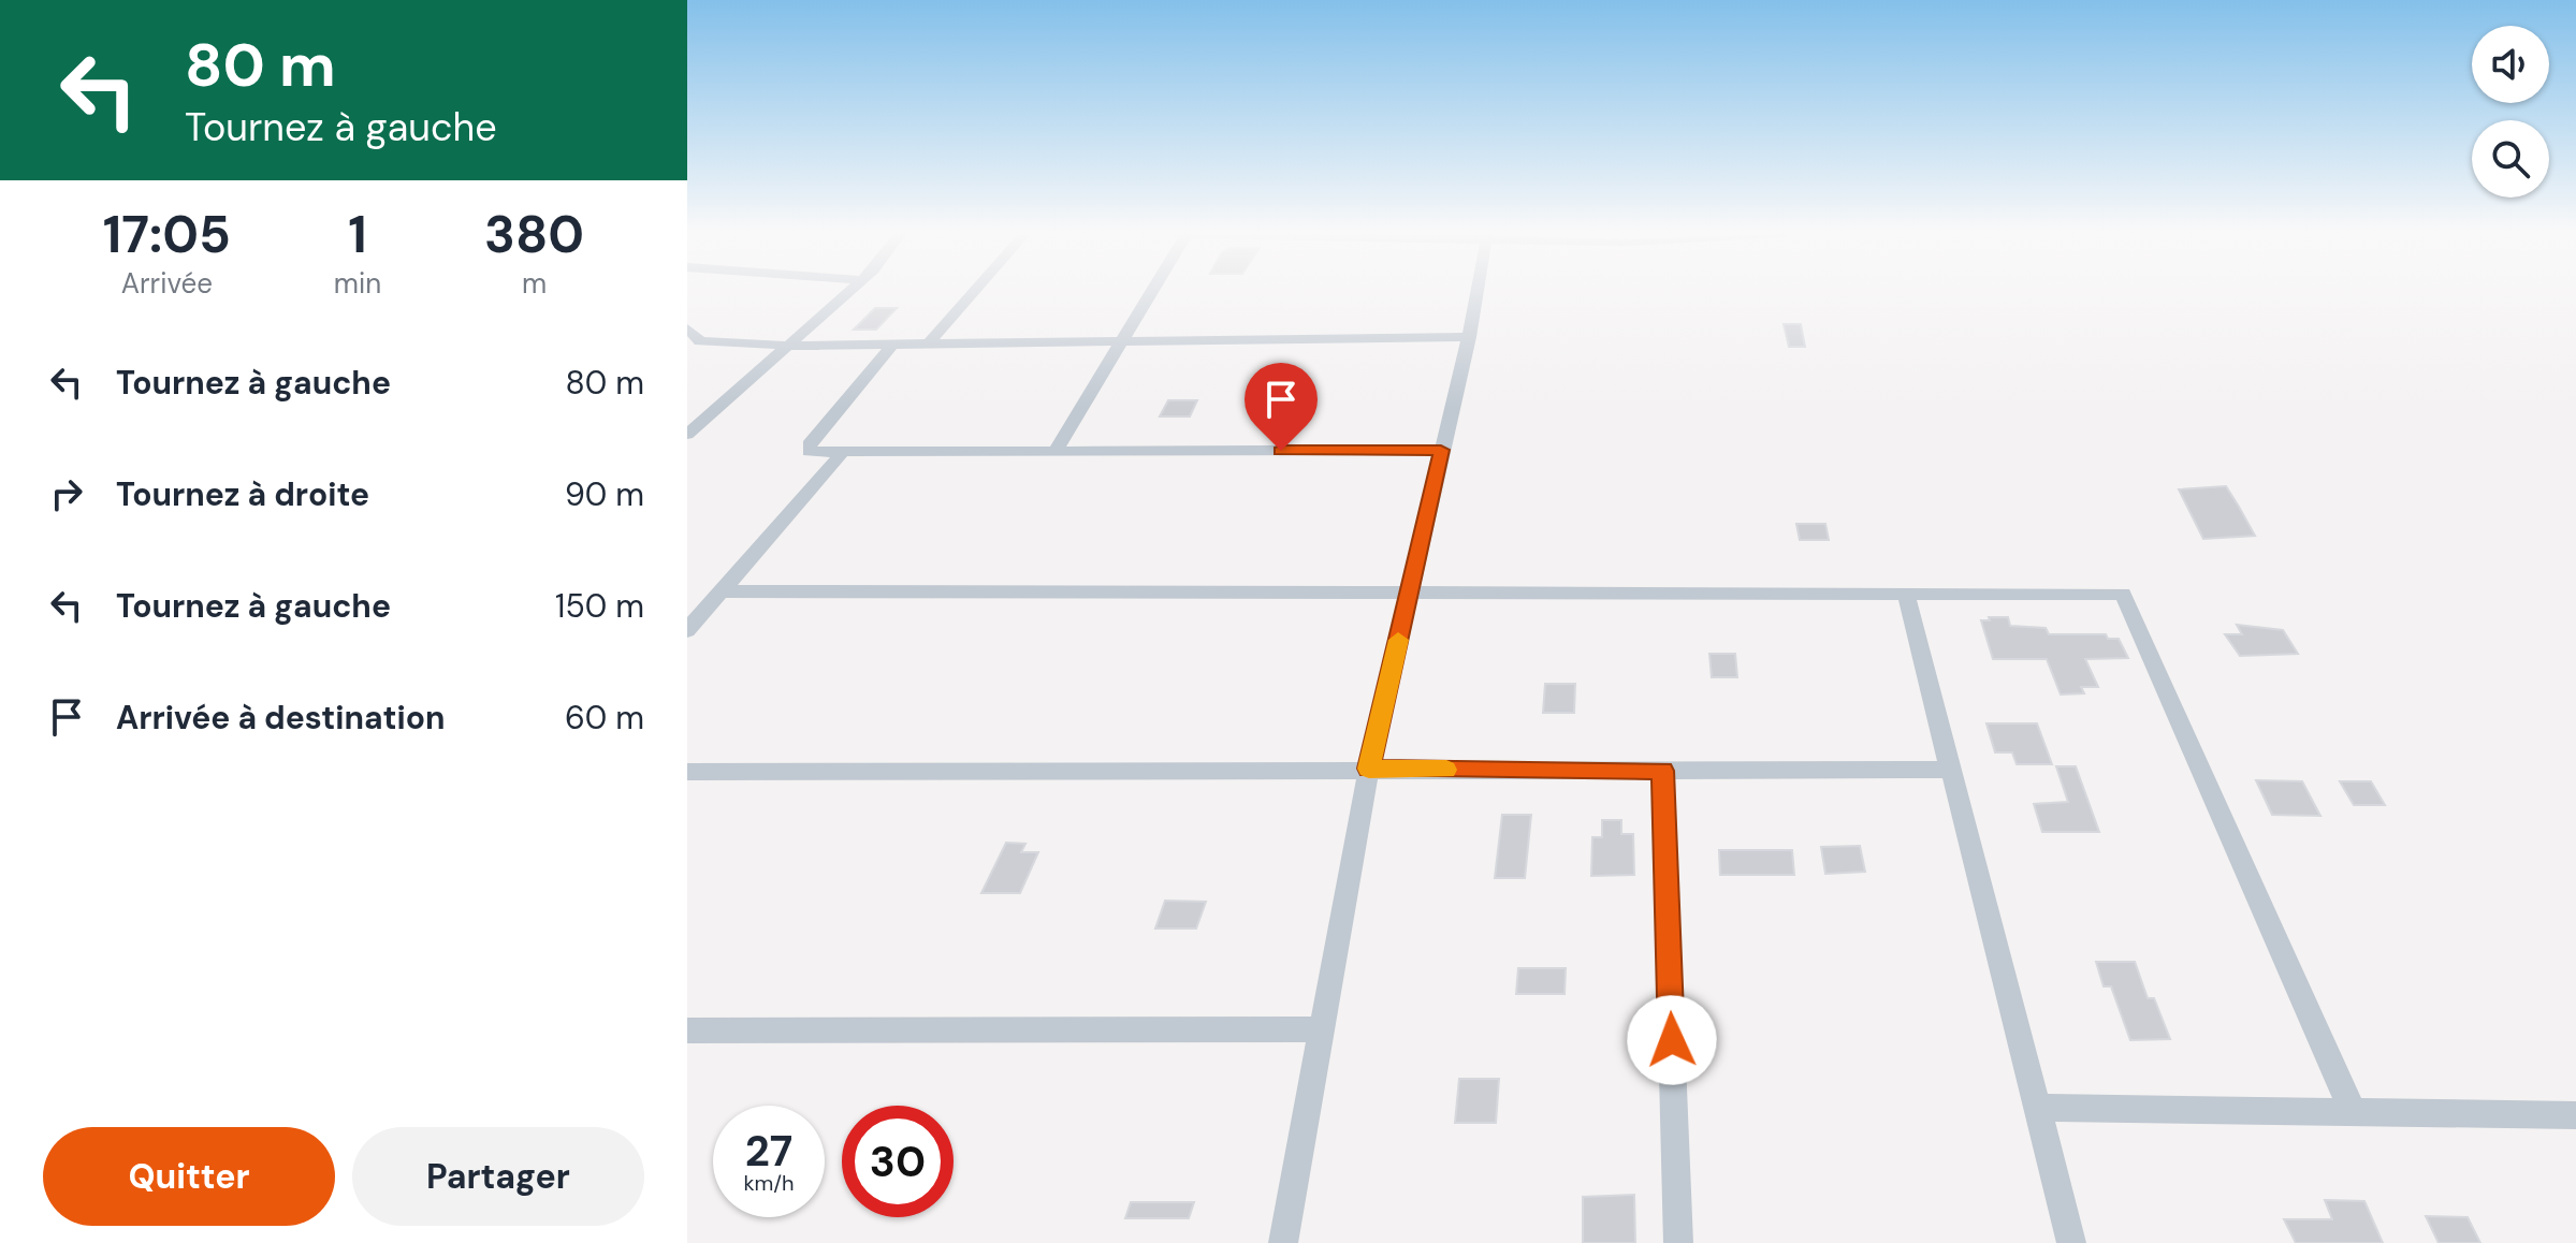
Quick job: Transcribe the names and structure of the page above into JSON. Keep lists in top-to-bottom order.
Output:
{
  "page": {
    "turn": ["80 m", "Tournez à gauche"],
    "eta": [
      "17:05",
      "Arrivée",
      "1",
      "min",
      "380",
      "m"
    ],
    "list": [
      {
        "name": "Tournez à gauche",
        "value": "80 m"
      },
      {
        "name": "Tournez à droite",
        "value": "90 m"
      },
      {
        "name": "Tournez à gauche",
        "value": "150 m"
      },
      {
        "name": "Arrivée à destination",
        "value": "60 m"
      }
    ],
    "speed": "27 km/h",
    "limit": "30",
    "buttons": ["Quitter", "Partager"]
  }
}
